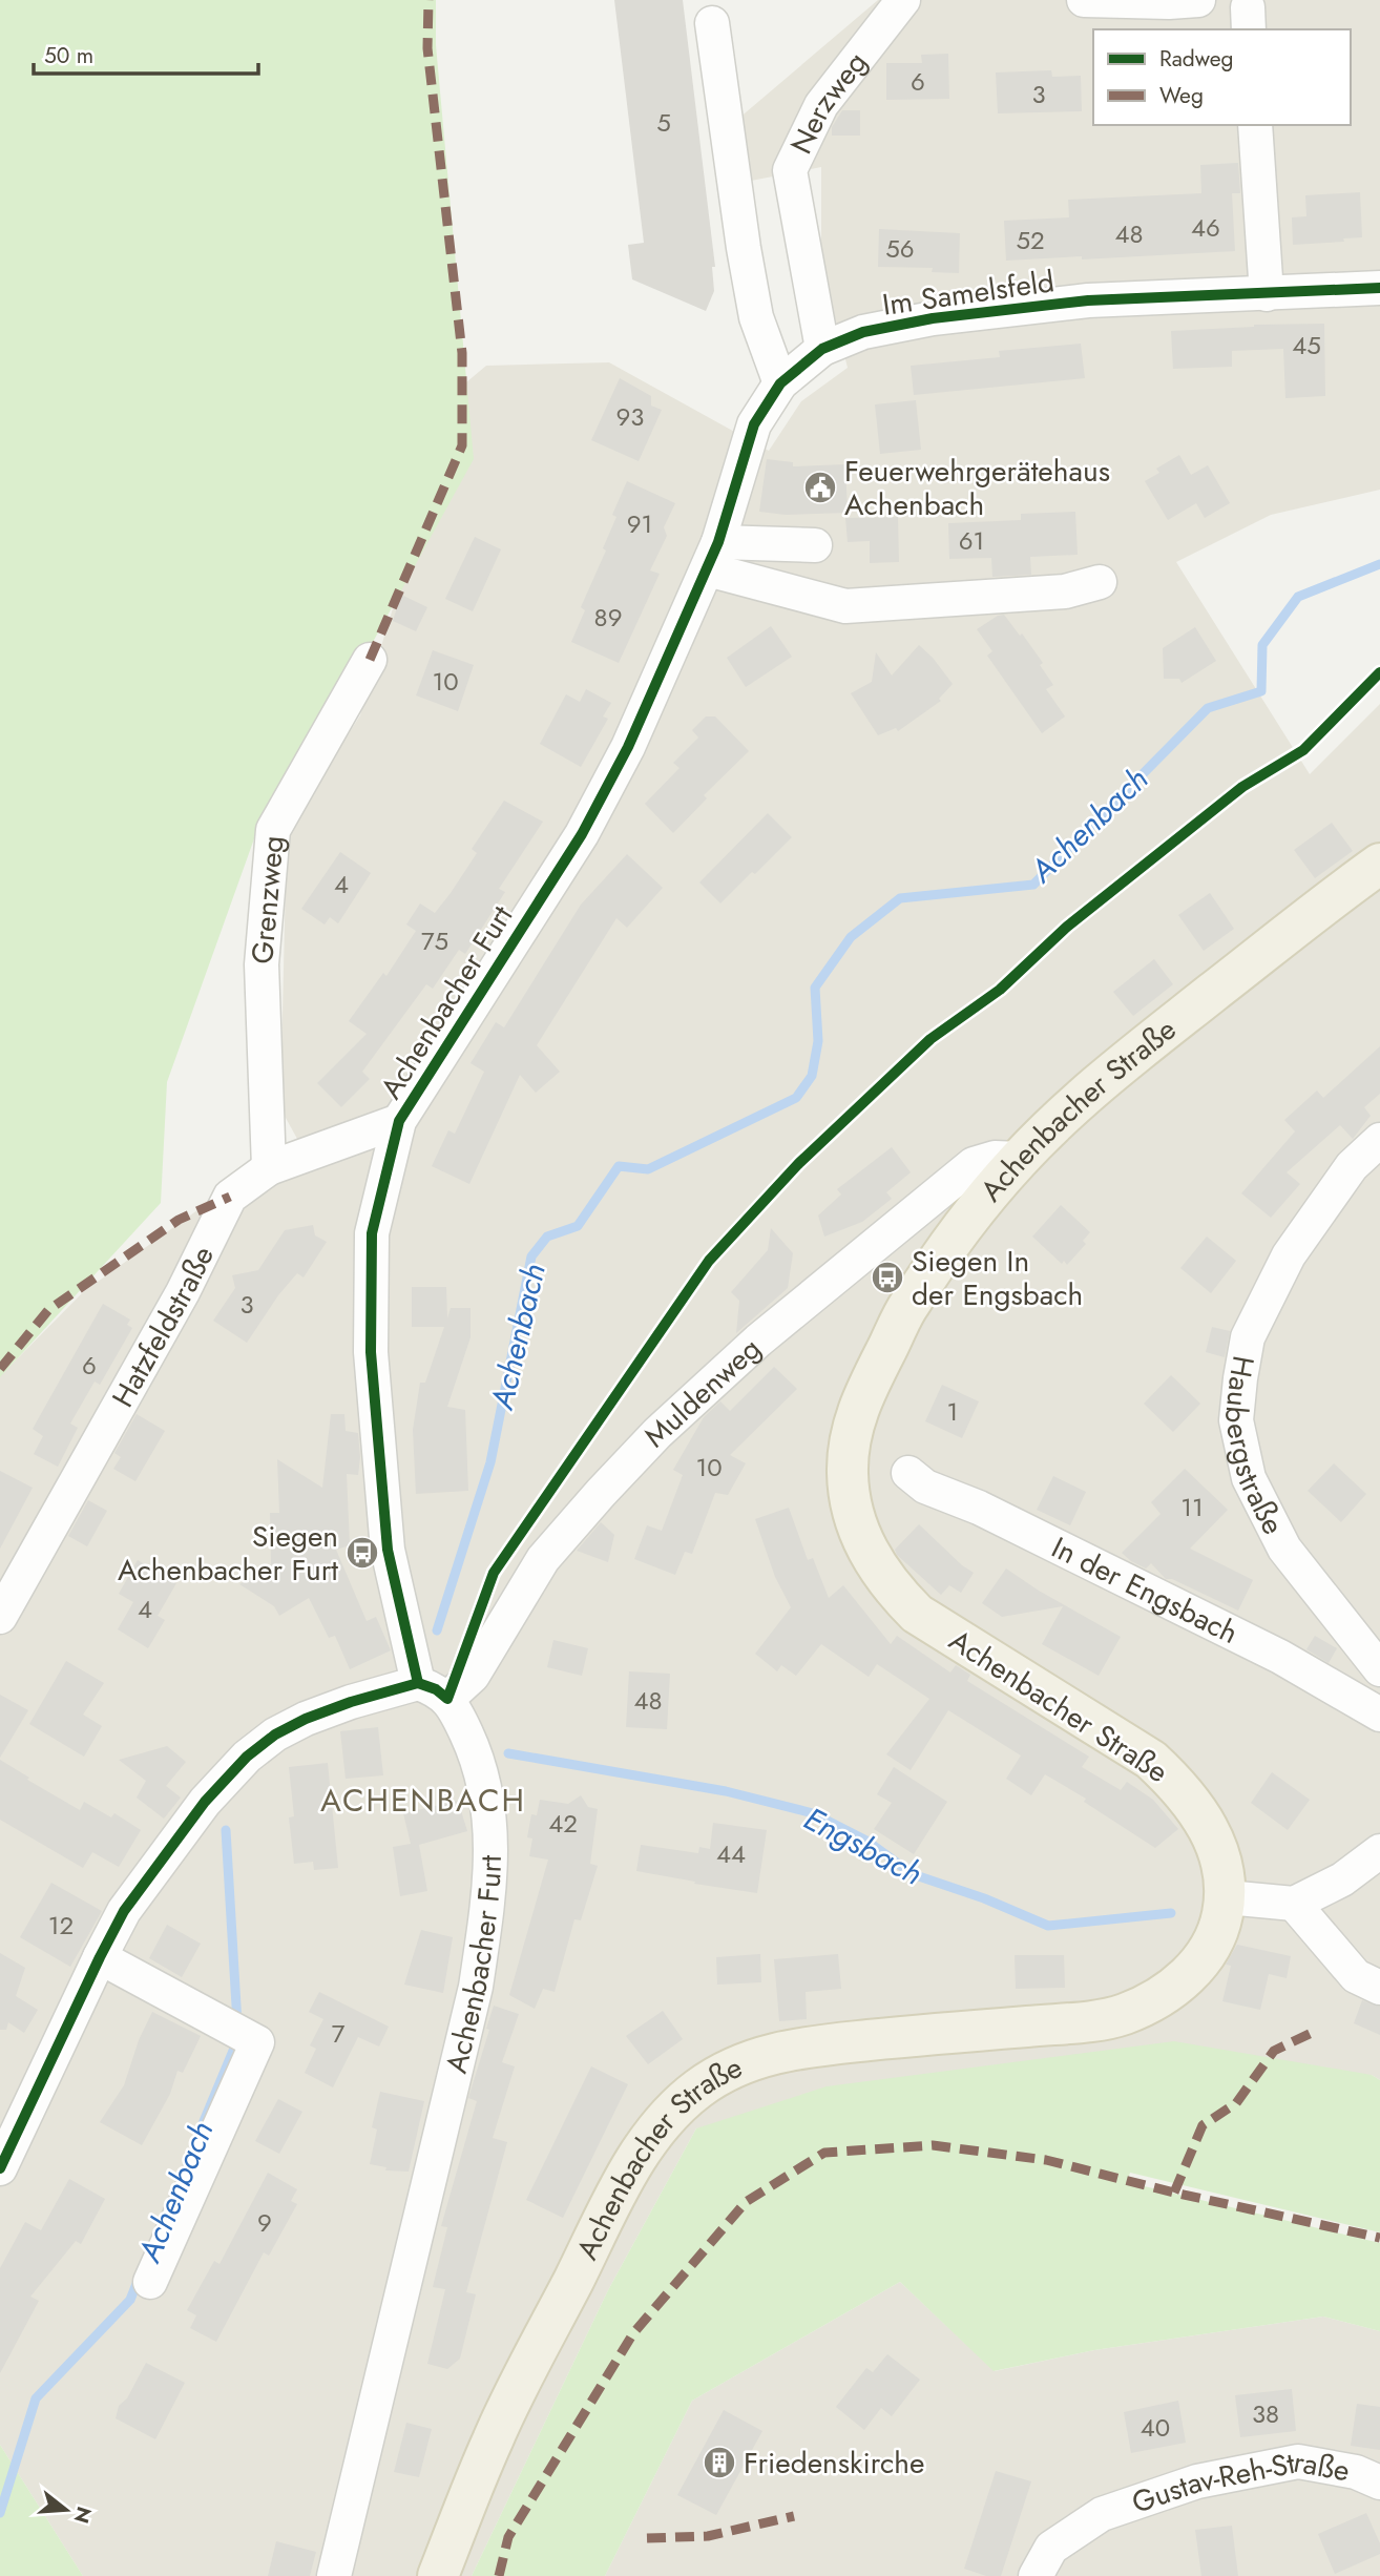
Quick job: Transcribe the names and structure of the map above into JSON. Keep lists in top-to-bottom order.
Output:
{
  "streets": {
    "main road": ["Achenbacher Straße"],
    "street": [
      "Nerzweg",
      "Im Samelsfeld",
      "Grenzweg",
      "Achenbacher Furt",
      "Hatzfeldstraße",
      "Muldenweg",
      "Haubergstraße",
      "In der Engsbach",
      "Gustav-Reh-Straße"
    ]
  },
  "crossings": [
    ["Nerzweg", "Im Samelsfeld"],
    ["Im Samelsfeld", "Achenbacher Furt"],
    ["Grenzweg", "Hatzfeldstraße"],
    ["Achenbacher Furt", "Hatzfeldstraße"],
    ["Achenbacher Furt", "Muldenweg"],
    ["Achenbacher Straße", "Muldenweg"]
  ],
  "districts": ["ACHENBACH"],
  "water": ["Achenbach", "Engsbach"],
  "places": {
    "public building": ["Feuerwehrgerätehaus Achenbach"],
    "bus stop": ["Siegen In der Engsbach", "Siegen Achenbacher Furt"],
    "building": ["Friedenskirche"]
  },
  "house_numbers": [
    "6",
    "3",
    "5",
    "46",
    "48",
    "52",
    "56",
    "45",
    "93",
    "91",
    "61",
    "89",
    "10",
    "4",
    "75",
    "3",
    "6",
    "1",
    "10",
    "11",
    "4",
    "48",
    "42",
    "44",
    "12",
    "7",
    "9",
    "38",
    "40"
  ],
  "legend": ["Radweg", "Weg"],
  "scale_bar": "50 m",
  "north": "right"
}
